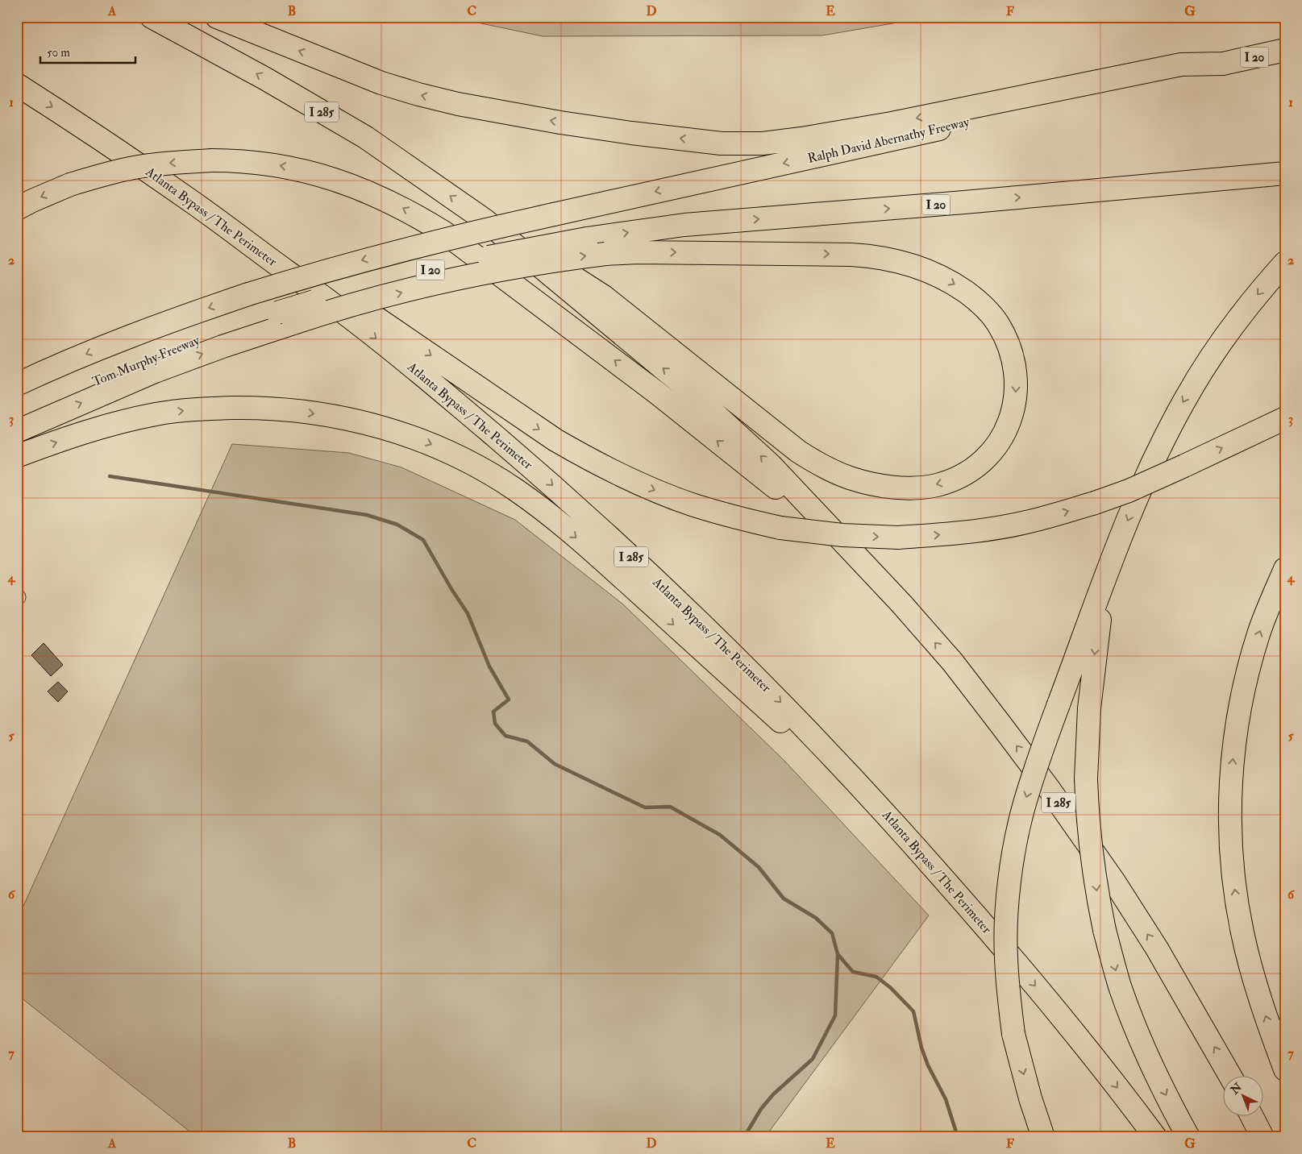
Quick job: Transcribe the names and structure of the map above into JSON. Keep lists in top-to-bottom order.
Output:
{
  "streets": {
    "highway": [
      "I 20",
      "I 285",
      "Ralph David Abernathy Freeway",
      "Atlanta Bypass / The Perimeter",
      "Tom Murphy Freeway"
    ]
  },
  "crossings": [
    ["I 20", "Ralph David Abernathy Freeway"],
    ["I 20", "Tom Murphy Freeway"],
    ["Ralph David Abernathy Freeway", "Tom Murphy Freeway"]
  ],
  "scale_bar": "50 m",
  "north": "top left",
  "grid": {
    "columns": [
      "A",
      "B",
      "C",
      "D",
      "E",
      "F",
      "G"
    ],
    "rows": [
      "1",
      "2",
      "3",
      "4",
      "5",
      "6",
      "7"
    ]
  }
}
